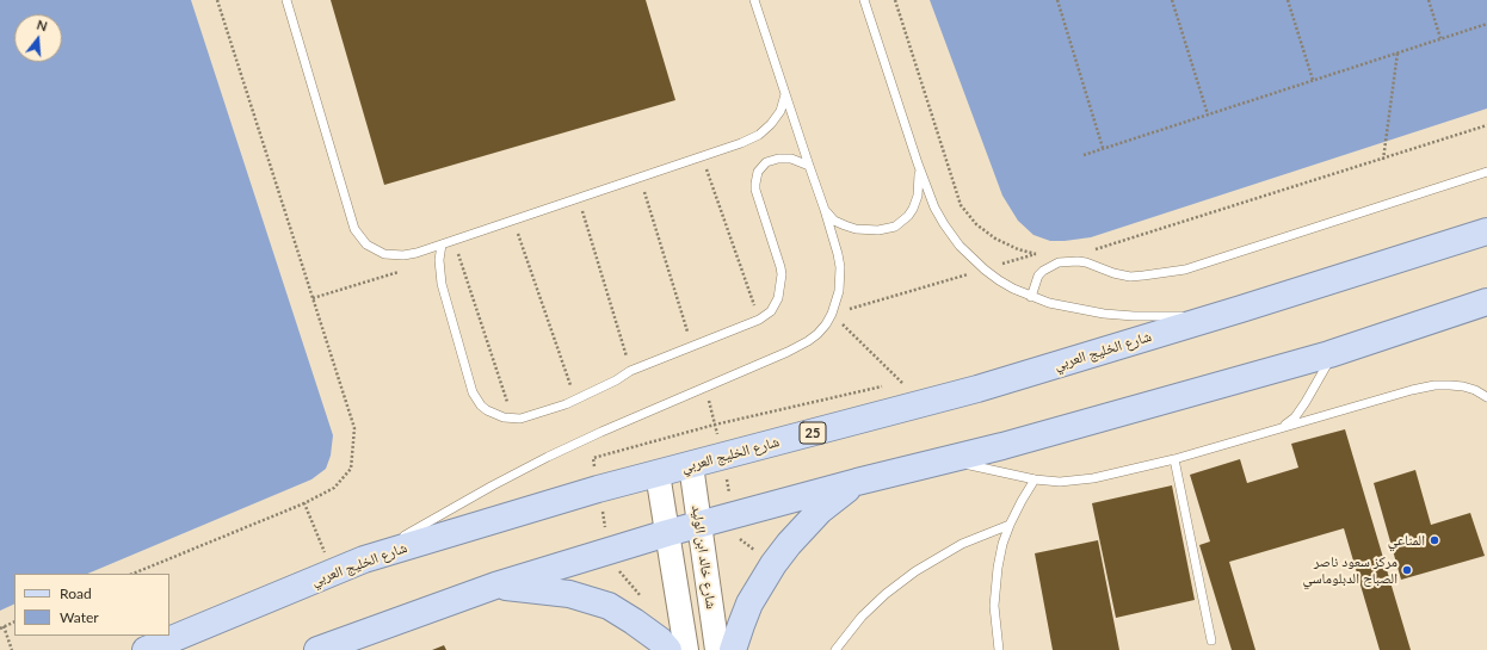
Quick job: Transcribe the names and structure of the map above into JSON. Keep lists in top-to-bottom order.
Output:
{
  "streets": {
    "main road": ["شارع الخليج العربي", "25", "شارع خالد ابن الوليد"]
  },
  "crossings": [
    ["شارع الخليج العربي", "شارع خالد ابن الوليد"]
  ],
  "places": ["المناعي", "مركز سعود ناصر الصباح الدبلوماسي"],
  "legend": ["Road", "Water"],
  "north": "top"
}
